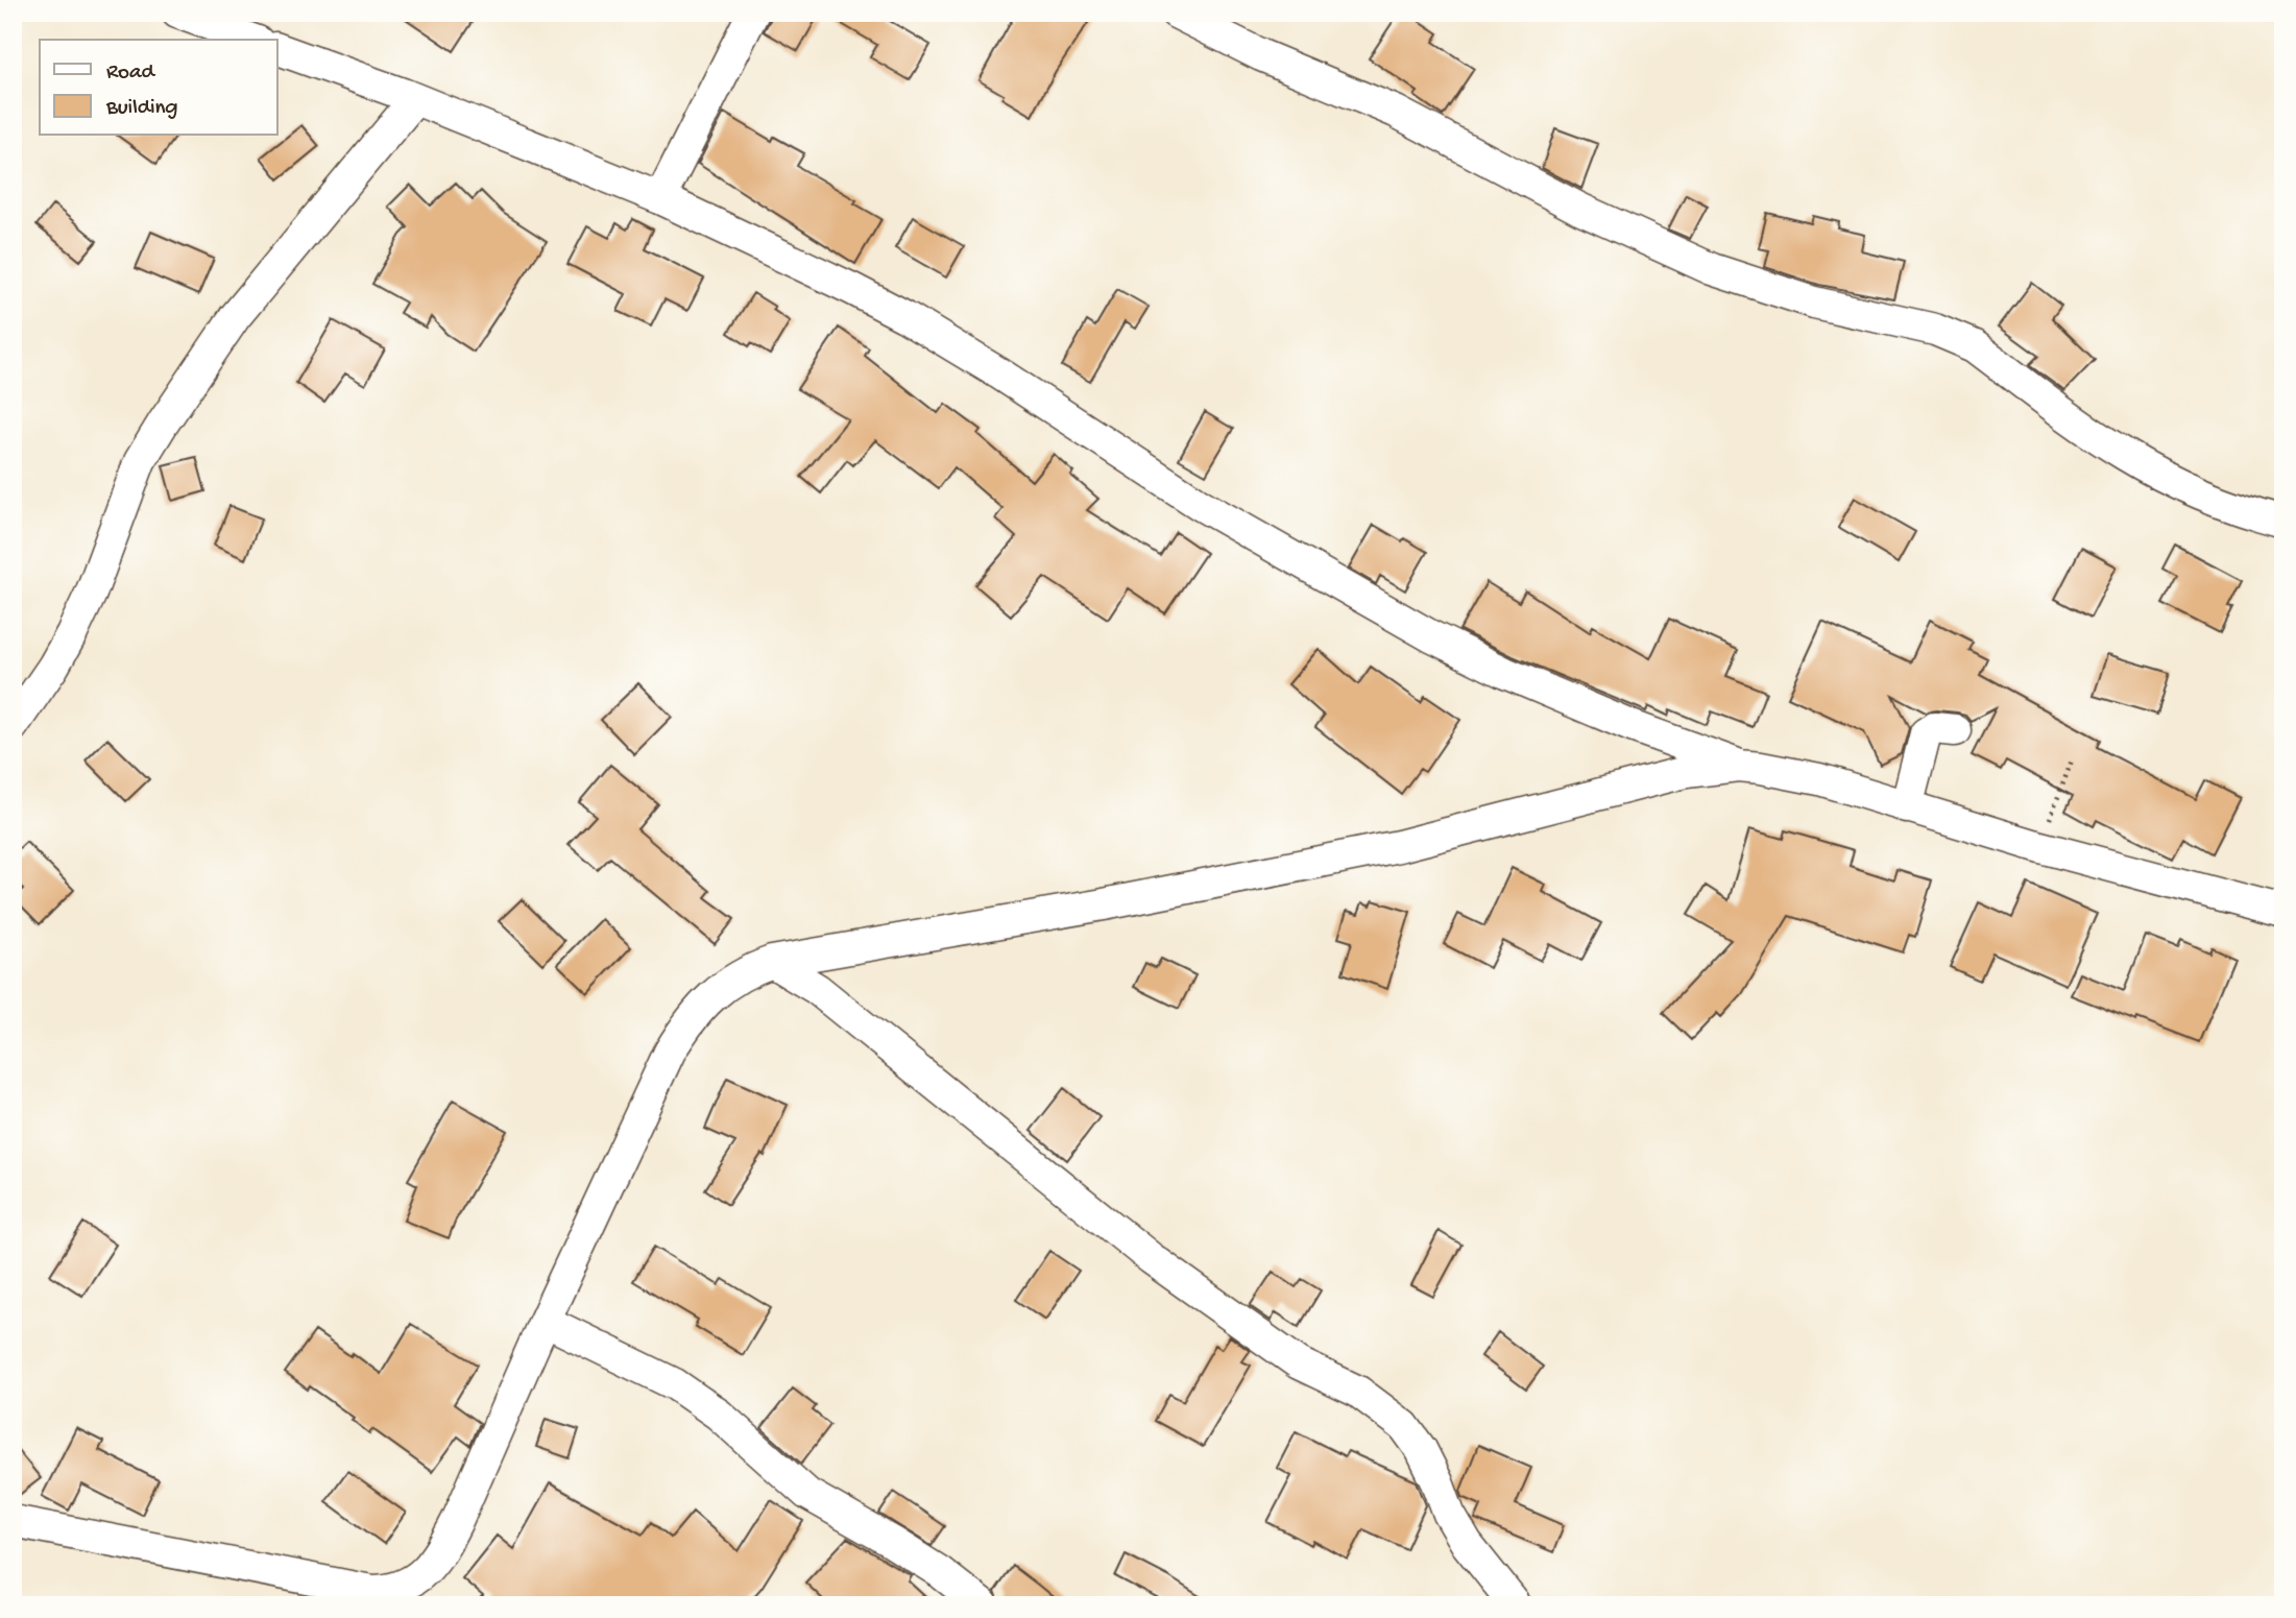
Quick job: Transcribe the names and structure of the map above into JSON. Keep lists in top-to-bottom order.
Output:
{
  "legend": ["Road", "Building"]
}
